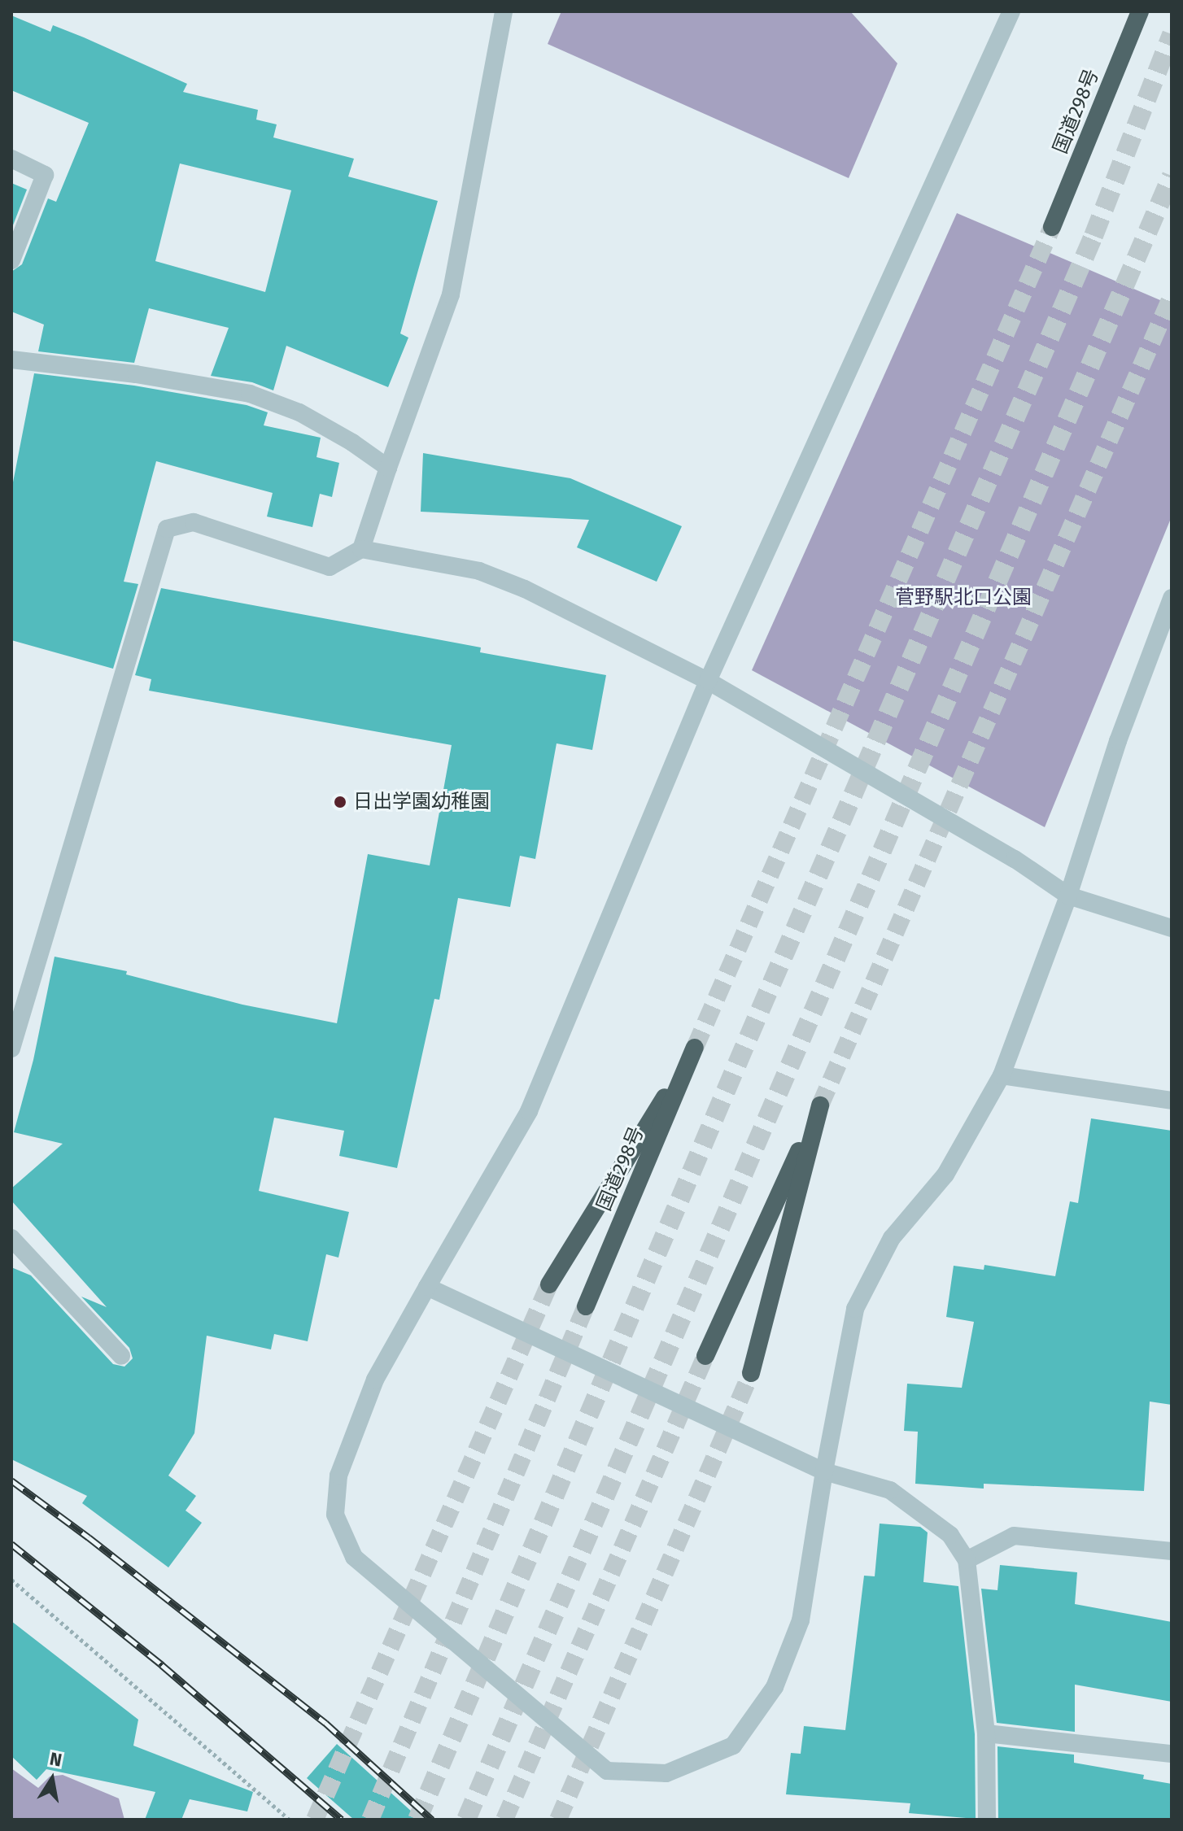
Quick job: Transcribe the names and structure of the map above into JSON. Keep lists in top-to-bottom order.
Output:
{
  "streets": {
    "highway": ["国道298号"]
  },
  "parks": ["菅野駅北口公園"],
  "places": ["日出学園幼稚園"],
  "north": "top"
}
